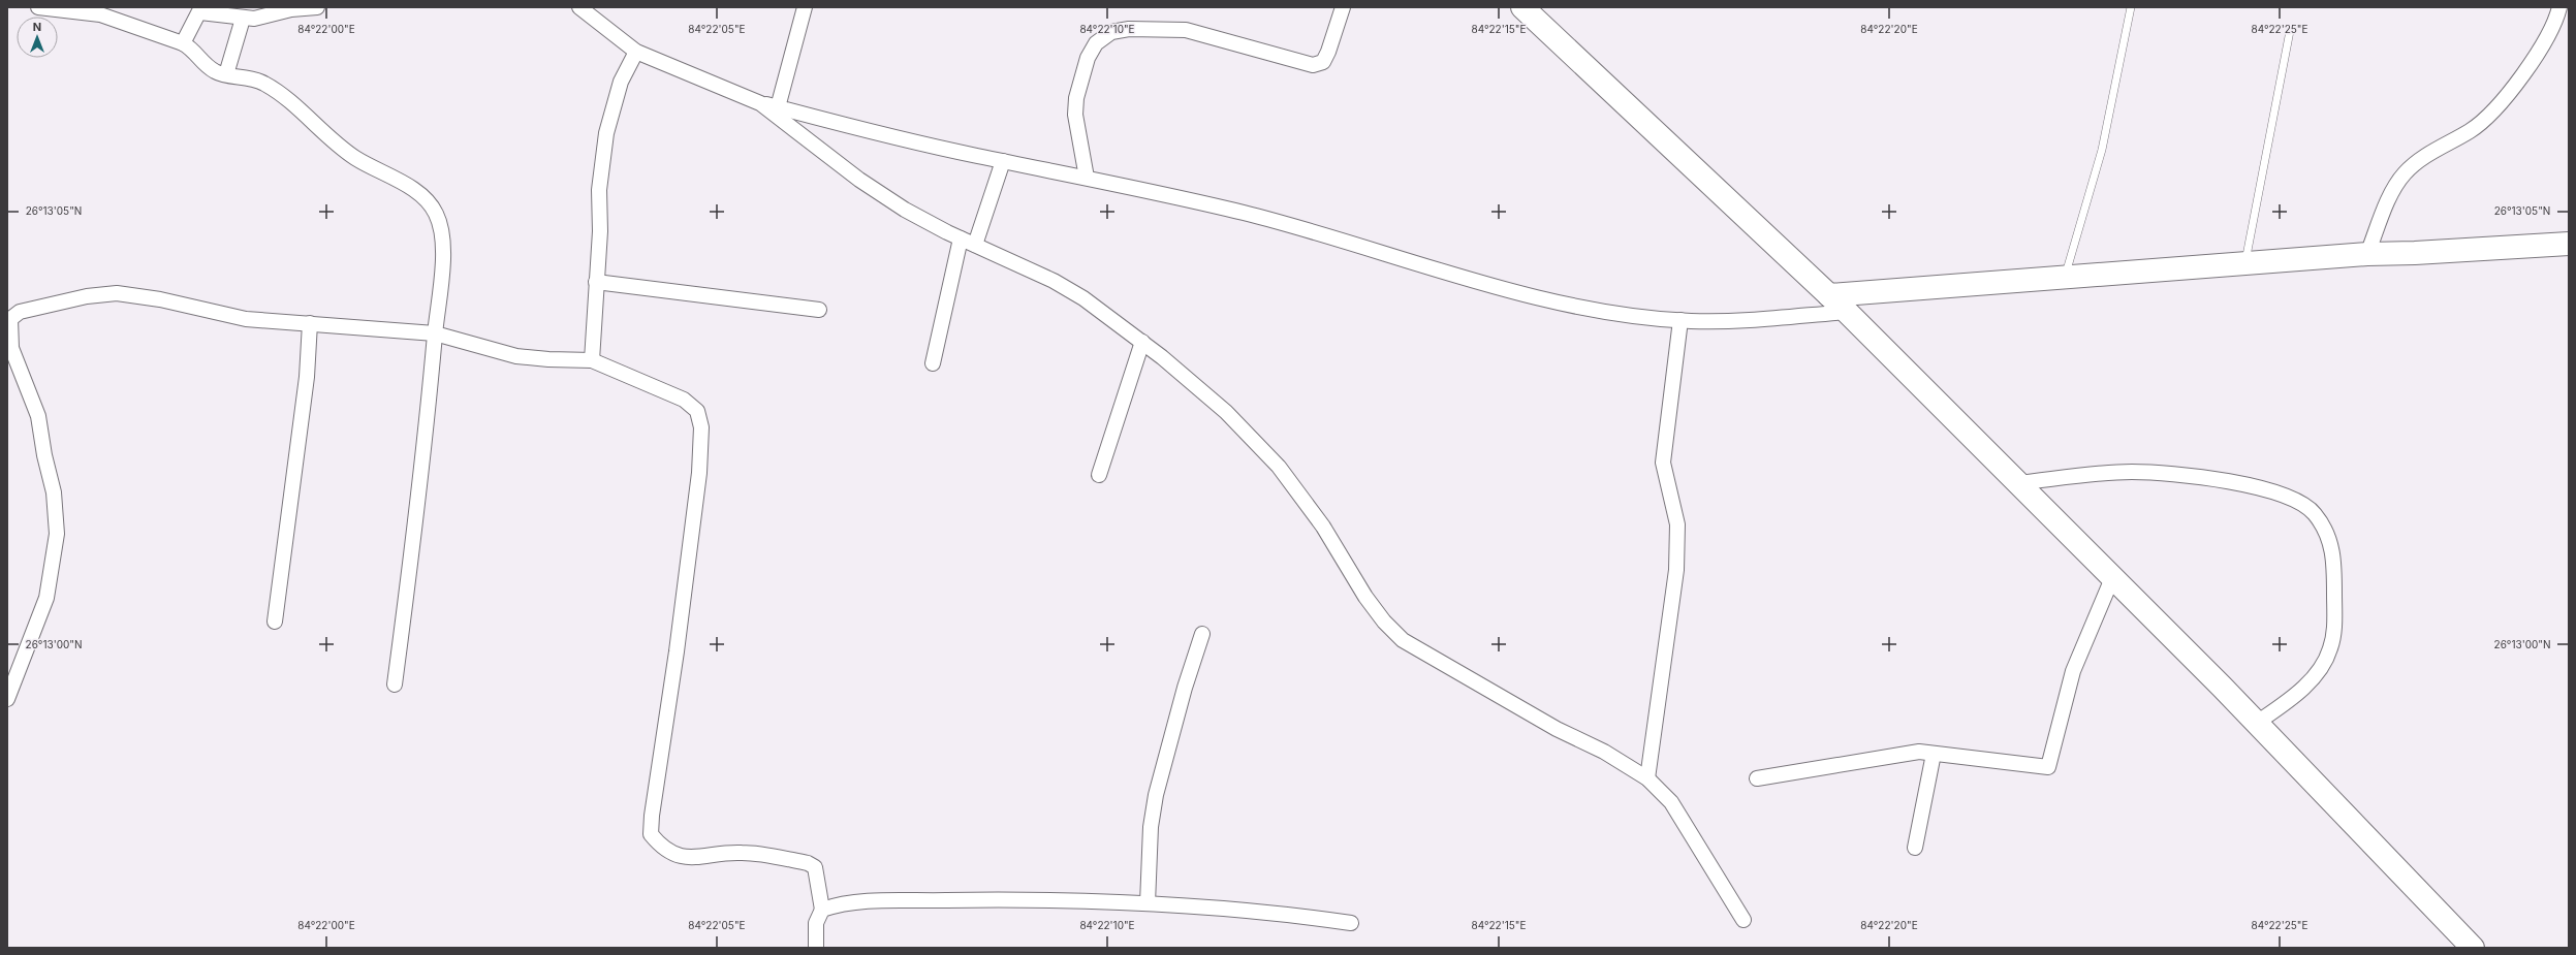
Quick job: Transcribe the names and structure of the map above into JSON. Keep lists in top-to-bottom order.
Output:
{
  "north": "top",
  "coordinates": [
    "84°22'00\"E",
    "84°22'05\"E",
    "84°22'10\"E",
    "84°22'15\"E",
    "84°22'20\"E",
    "84°22'25\"E",
    "26°13'05\"N",
    "26°13'00\"N"
  ]
}
